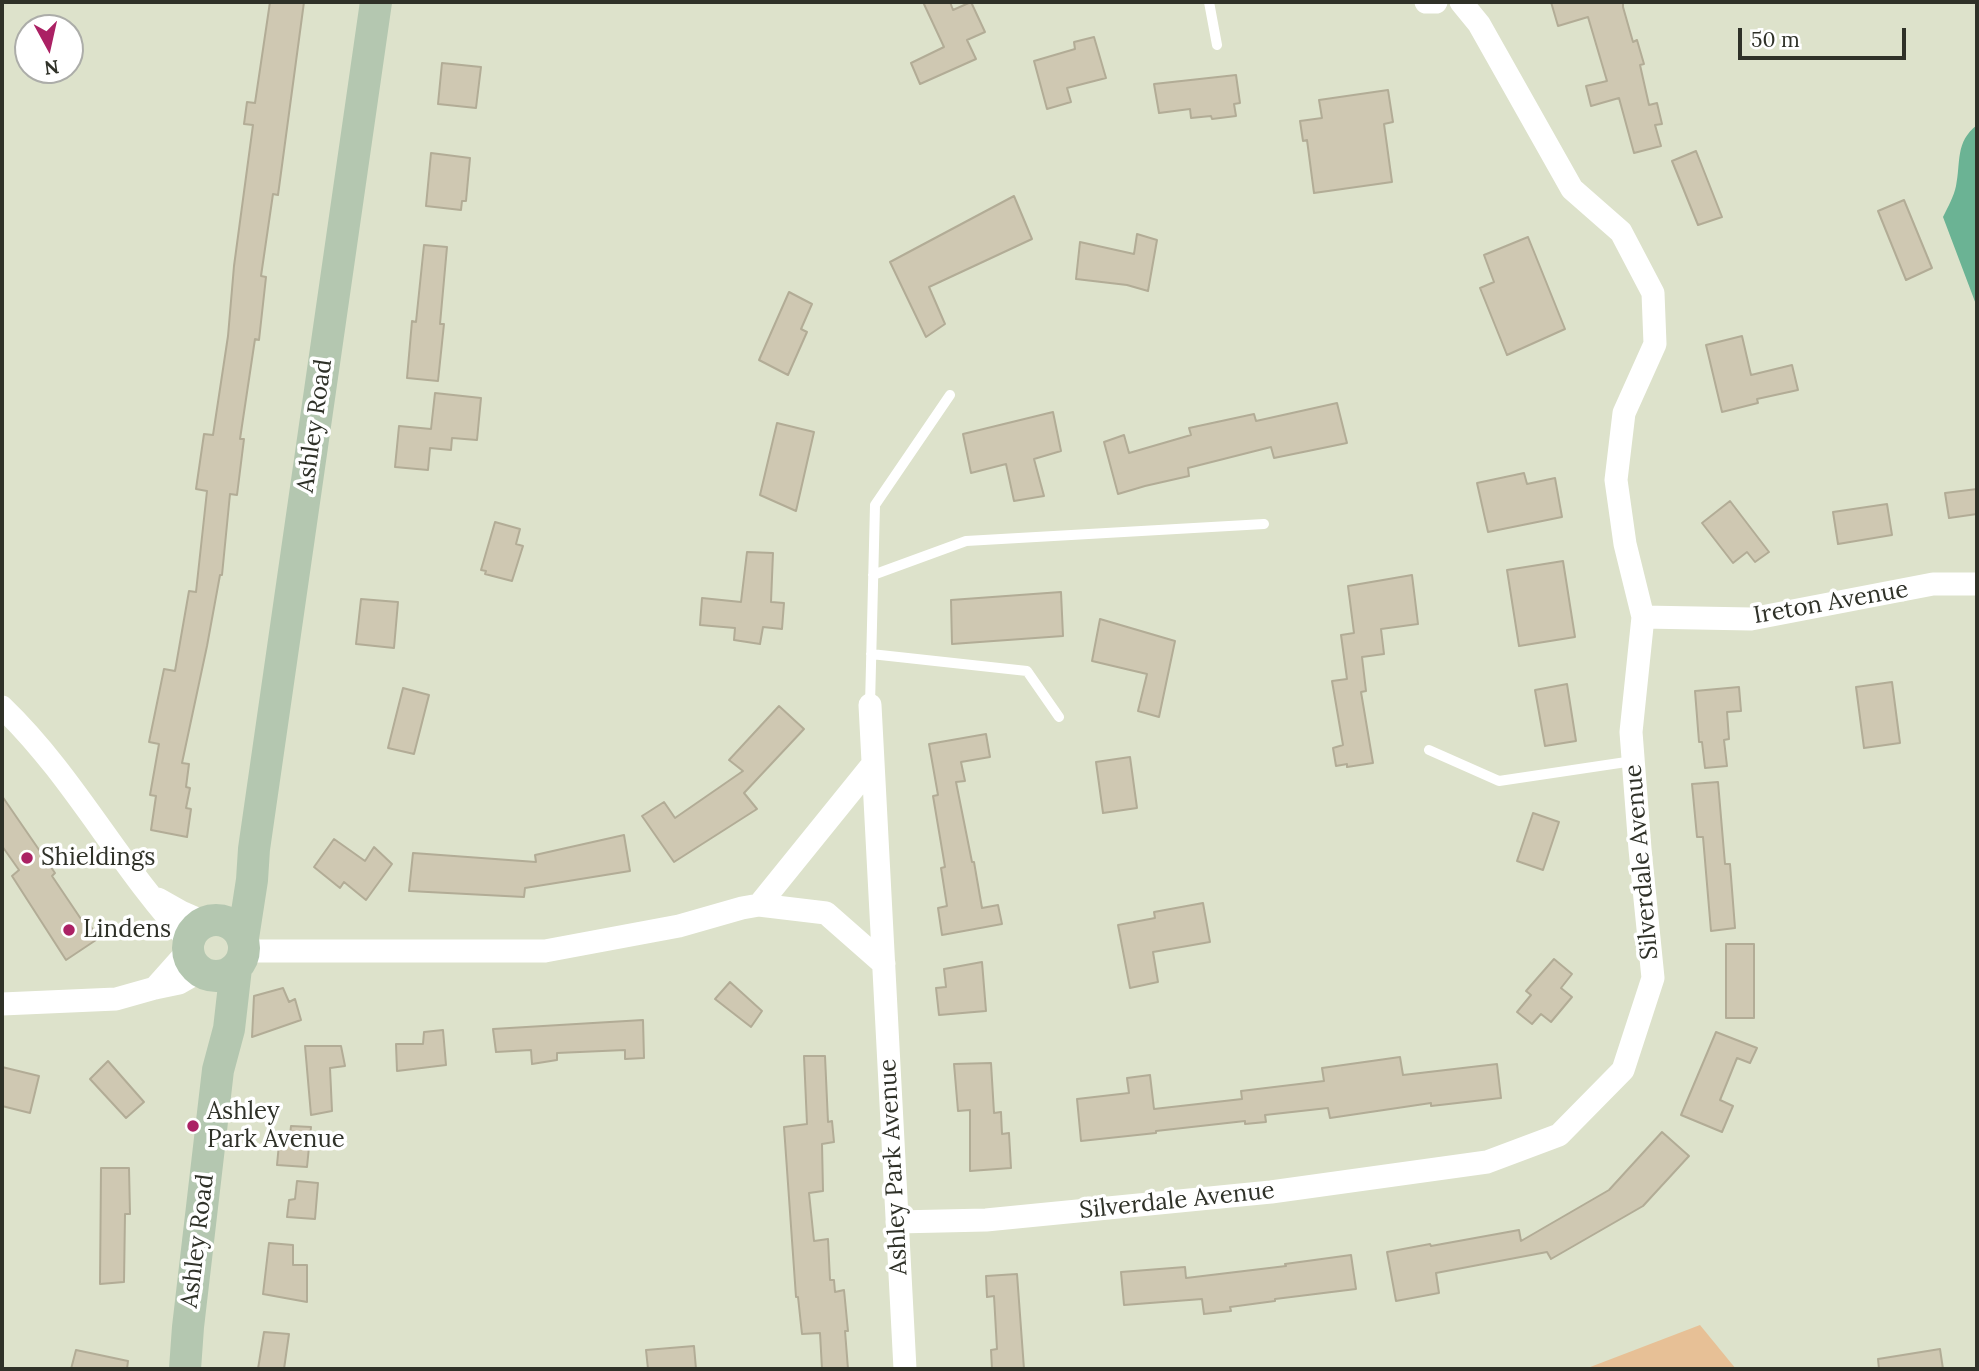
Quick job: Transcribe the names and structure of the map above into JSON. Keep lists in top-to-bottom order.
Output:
{
  "streets": {
    "main road": ["Ashley Road"],
    "street": ["Ireton Avenue", "Silverdale Avenue", "Ashley Park Avenue"]
  },
  "crossings": [
    ["Ireton Avenue", "Silverdale Avenue"],
    ["Silverdale Avenue", "Ashley Park Avenue"]
  ],
  "places": ["Shieldings", "Lindens", "Ashley Park Avenue"],
  "scale_bar": "50 m",
  "north": "bottom"
}
